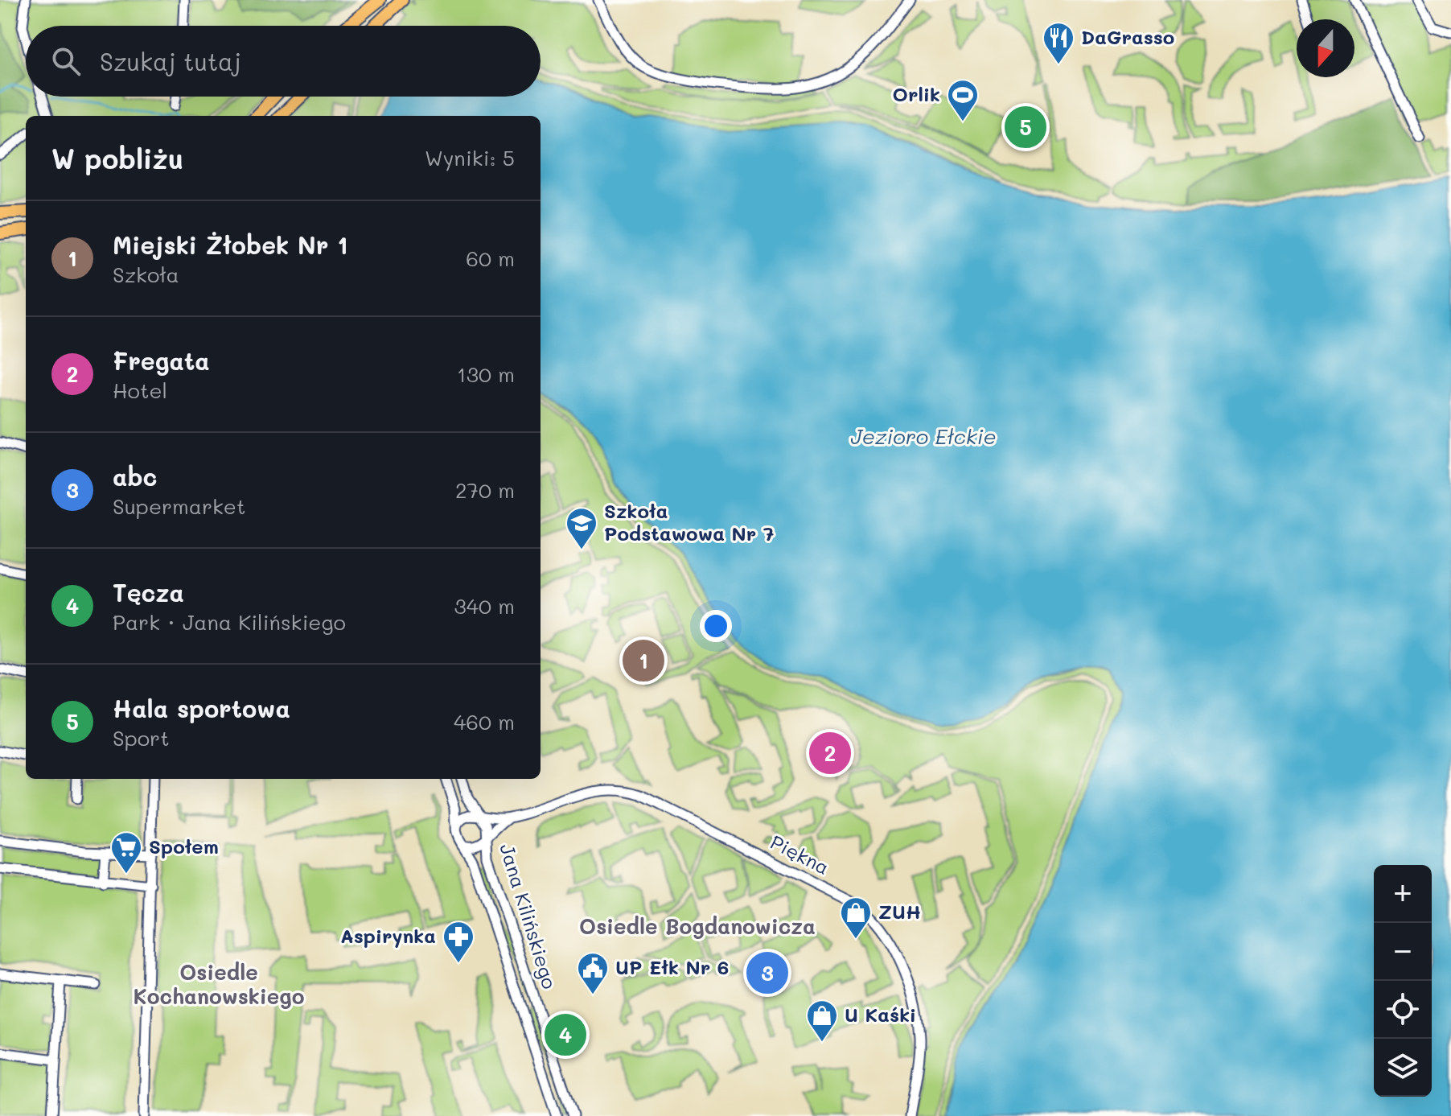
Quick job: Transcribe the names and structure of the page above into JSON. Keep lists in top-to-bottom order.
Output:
{
  "streets": {
    "street": ["Piękna", "Jana Kilińskiego"]
  },
  "crossings": [
    ["Piękna", "Jana Kilińskiego"]
  ],
  "districts": ["Osiedle Bogdanowicza", "Osiedle Kochanowskiego"],
  "water": ["Jezioro Ełckie"],
  "places": {
    "restaurant": ["DaGrasso"],
    "sports": ["Orlik"],
    "school or university": ["Szkoła Podstawowa Nr 7"],
    "supermarket": ["Społem"],
    "shop": ["ZUH", "U Kaśki"],
    "pharmacy": ["Aspirynka"],
    "public building": ["UP Ełk Nr 6"]
  },
  "north": "bottom",
  "page": {
    "search": "Szukaj tutaj",
    "pins": [
      "5",
      "1",
      "2",
      "3",
      "4"
    ],
    "heading": ["W pobliżu", "Wyniki: 5"],
    "list": [
      {
        "mark": "1",
        "name": "Miejski Żłobek Nr 1",
        "note": "Szkoła",
        "value": "60 m"
      },
      {
        "mark": "2",
        "name": "Fregata",
        "note": "Hotel",
        "value": "130 m"
      },
      {
        "mark": "3",
        "name": "abc",
        "note": "Supermarket",
        "value": "270 m"
      },
      {
        "mark": "4",
        "name": "Tęcza",
        "note": "Park · Jana Kilińskiego",
        "value": "340 m"
      },
      {
        "mark": "5",
        "name": "Hala sportowa",
        "note": "Sport",
        "value": "460 m"
      }
    ],
    "map_buttons": ["+", "−"]
  }
}
